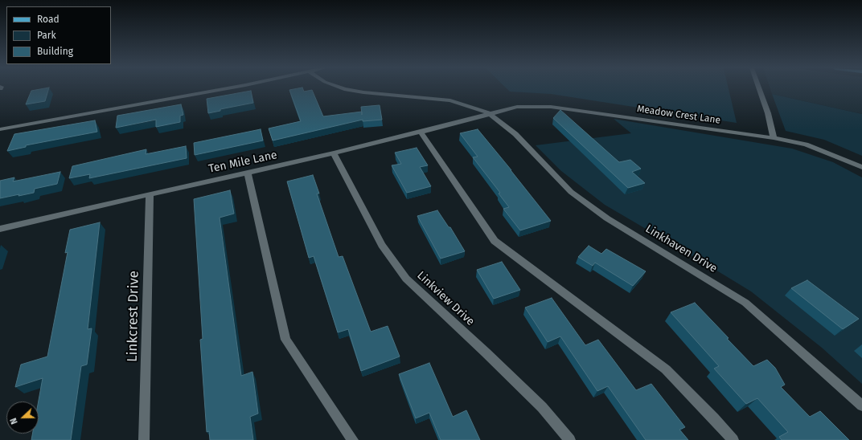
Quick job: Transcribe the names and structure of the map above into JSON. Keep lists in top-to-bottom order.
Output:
{
  "streets": {
    "street": [
      "Meadow Crest Lane",
      "Ten Mile Lane",
      "Linkhaven Drive",
      "Linkview Drive",
      "Linkcrest Drive"
    ]
  },
  "crossings": [
    ["Meadow Crest Lane", "Ten Mile Lane"],
    ["Meadow Crest Lane", "Linkhaven Drive"],
    ["Ten Mile Lane", "Linkhaven Drive"],
    ["Ten Mile Lane", "Linkview Drive"],
    ["Ten Mile Lane", "Linkcrest Drive"]
  ],
  "legend": ["Road", "Park", "Building"],
  "north": "left"
}
